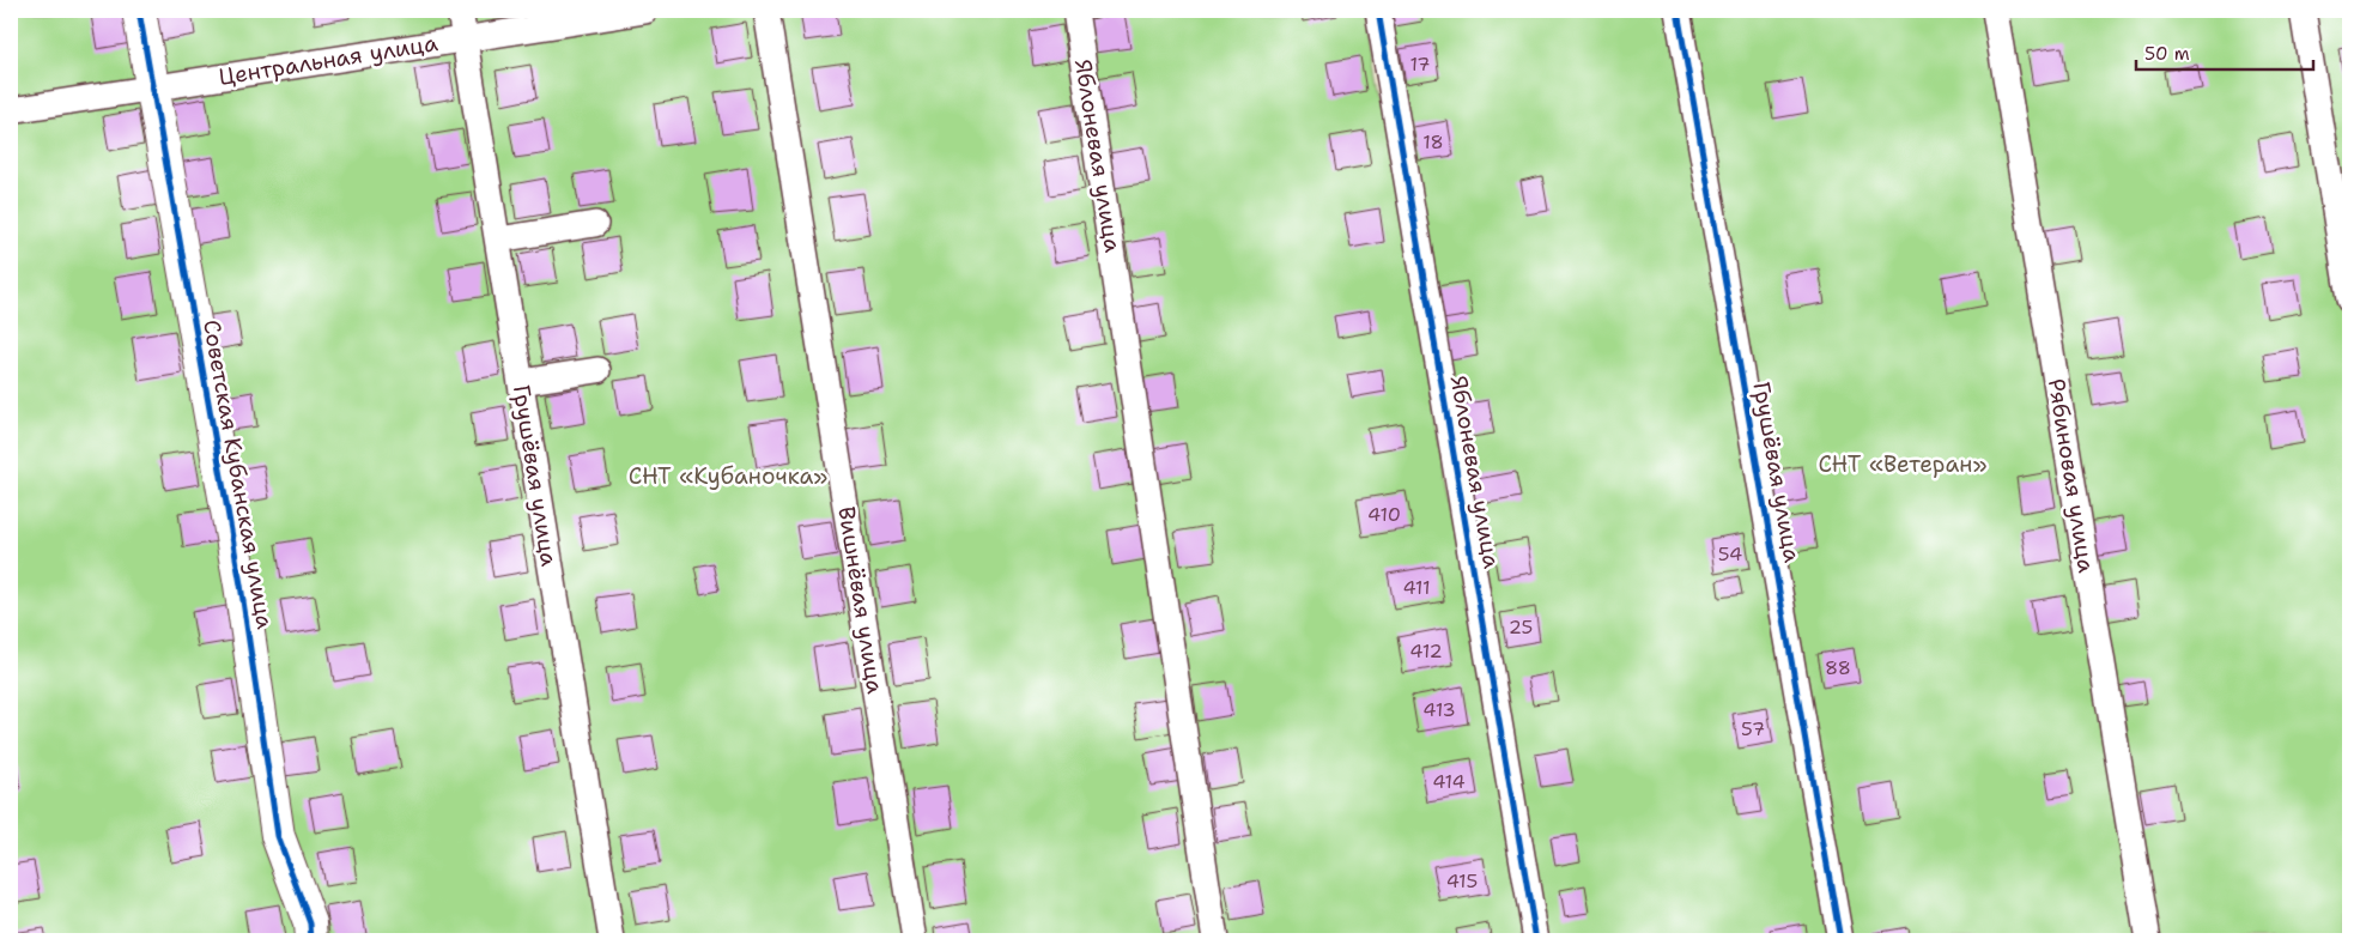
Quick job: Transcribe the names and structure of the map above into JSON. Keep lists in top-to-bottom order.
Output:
{
  "streets": {
    "street": [
      "Центральная улица",
      "Яблоневая улица",
      "Грушёвая улица",
      "Советская Кубанская улица",
      "Рябиновая улица",
      "Вишнёвая улица"
    ]
  },
  "crossings": [
    ["Центральная улица", "Грушёвая улица"],
    ["Центральная улица", "Советская Кубанская улица"]
  ],
  "parks": ["СНТ «Ветеран»", "СНТ «Кубаночка»"],
  "house_numbers": [
    "17",
    "18",
    "410",
    "54",
    "411",
    "25",
    "412",
    "88",
    "413",
    "57",
    "414",
    "415"
  ],
  "scale_bar": "50 m"
}
